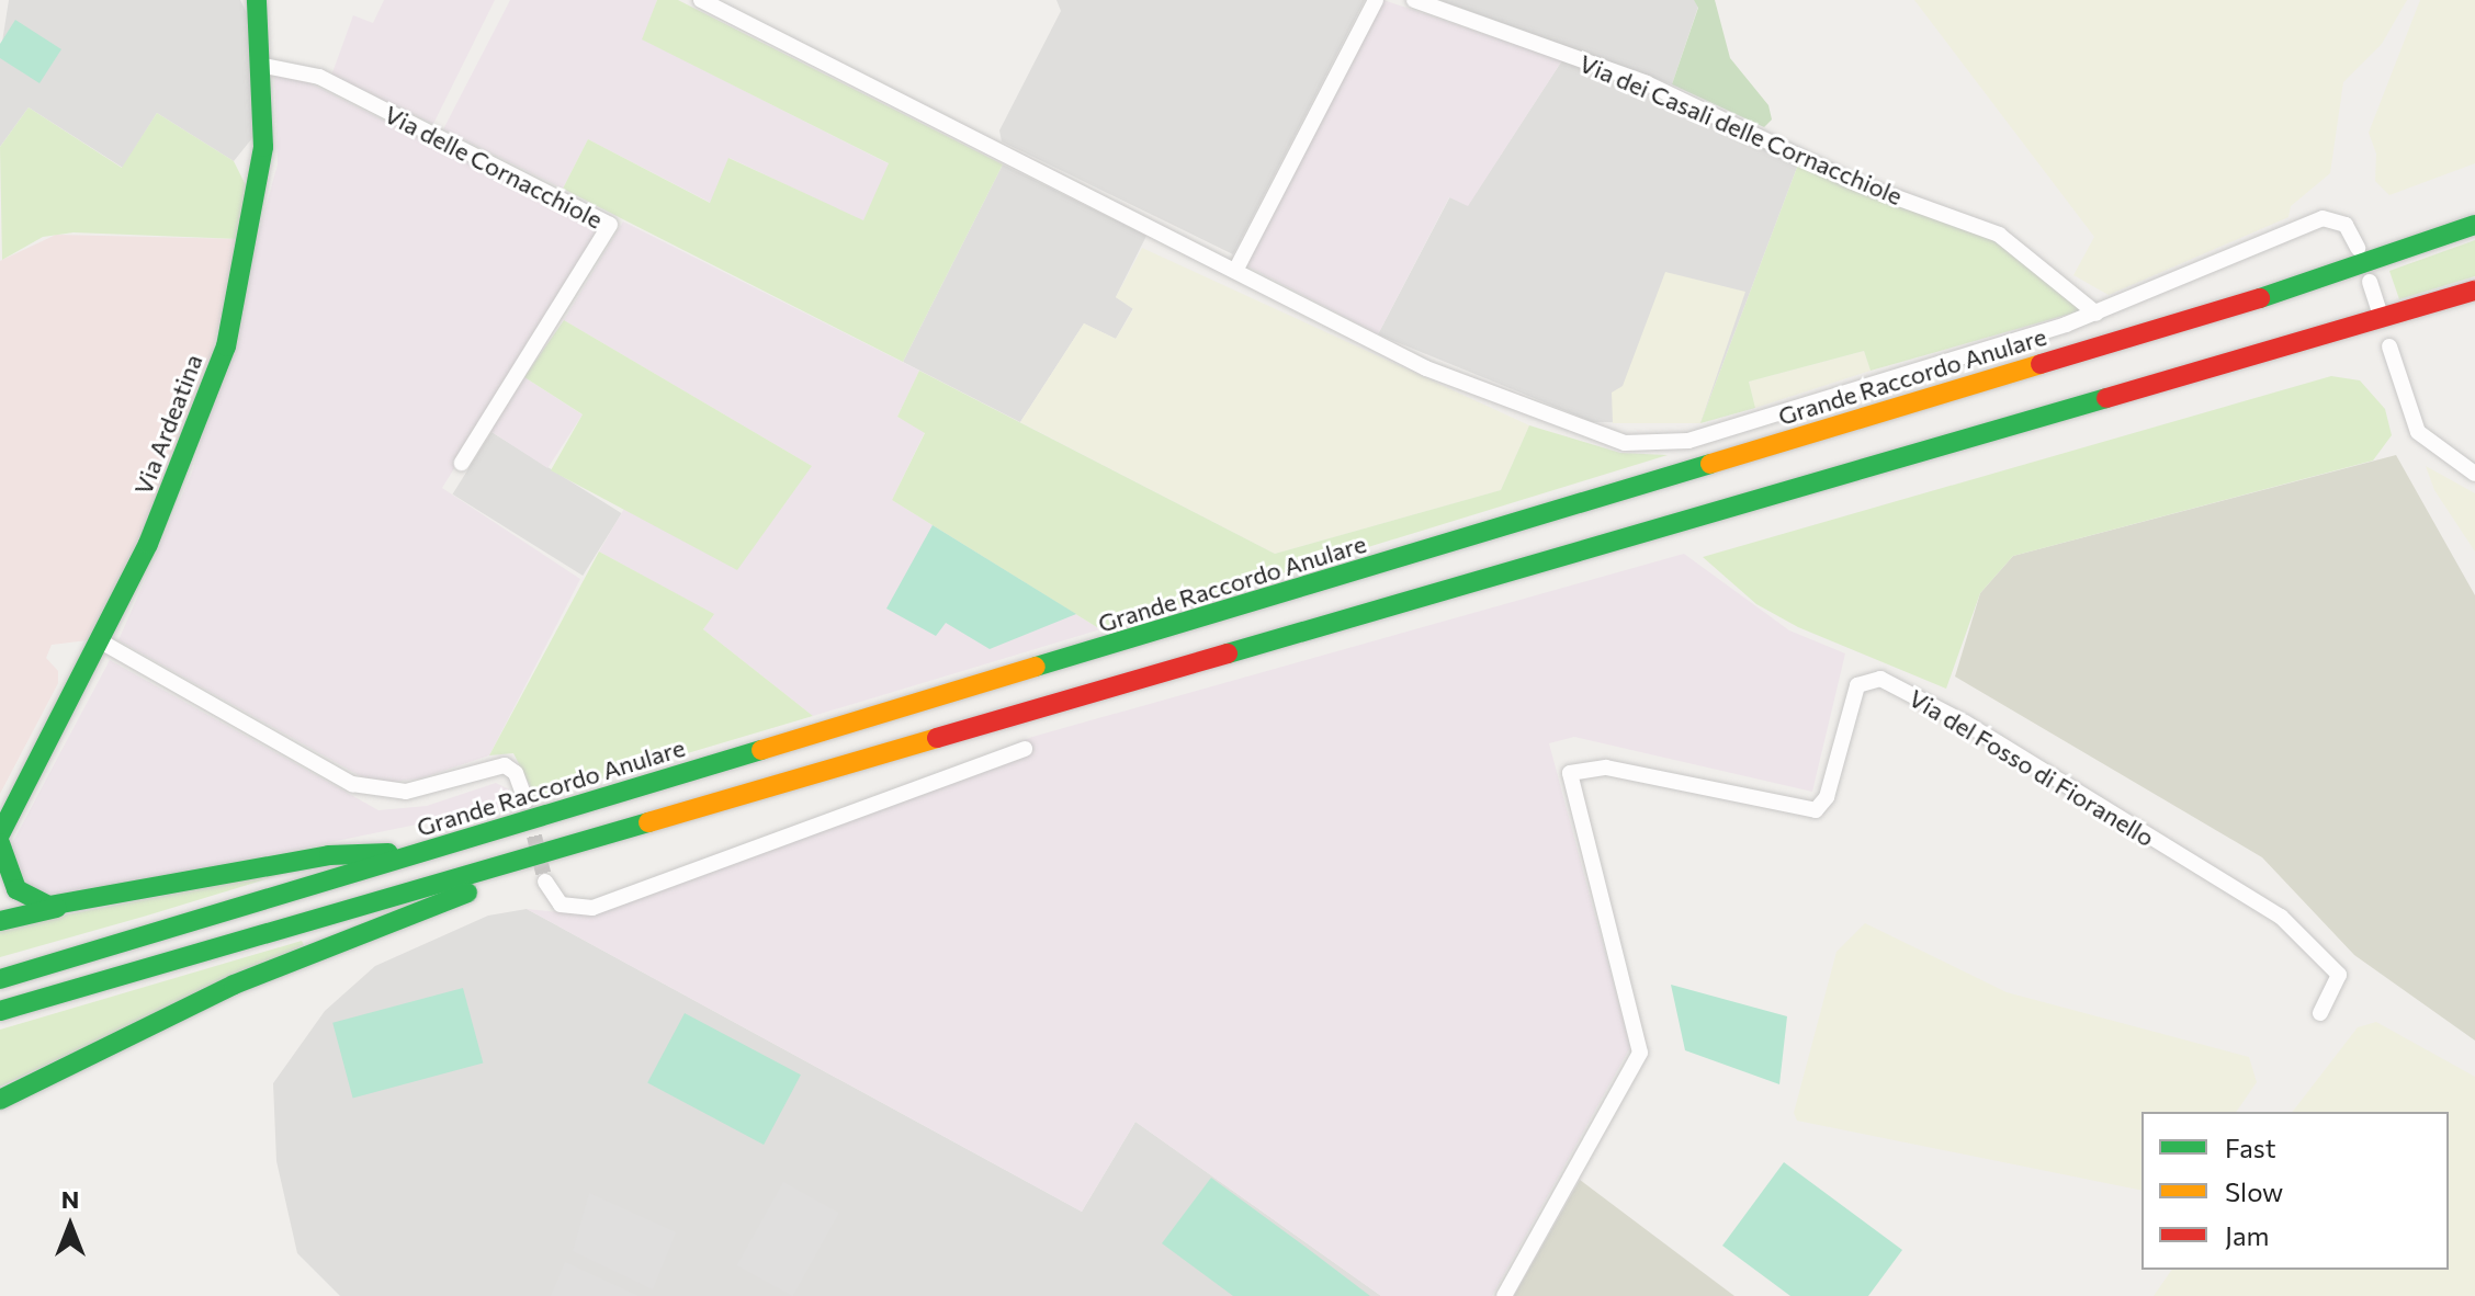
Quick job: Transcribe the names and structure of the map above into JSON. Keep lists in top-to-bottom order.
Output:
{
  "streets": {
    "main road": ["Grande Raccordo Anulare", "Via Ardeatina"],
    "street": ["Via dei Casali delle Cornacchiole", "Via delle Cornacchiole", "Via del Fosso di Fioranello"]
  },
  "crossings": [
    ["Via delle Cornacchiole", "Via Ardeatina"]
  ],
  "legend": ["Fast", "Slow", "Jam"],
  "north": "top"
}
